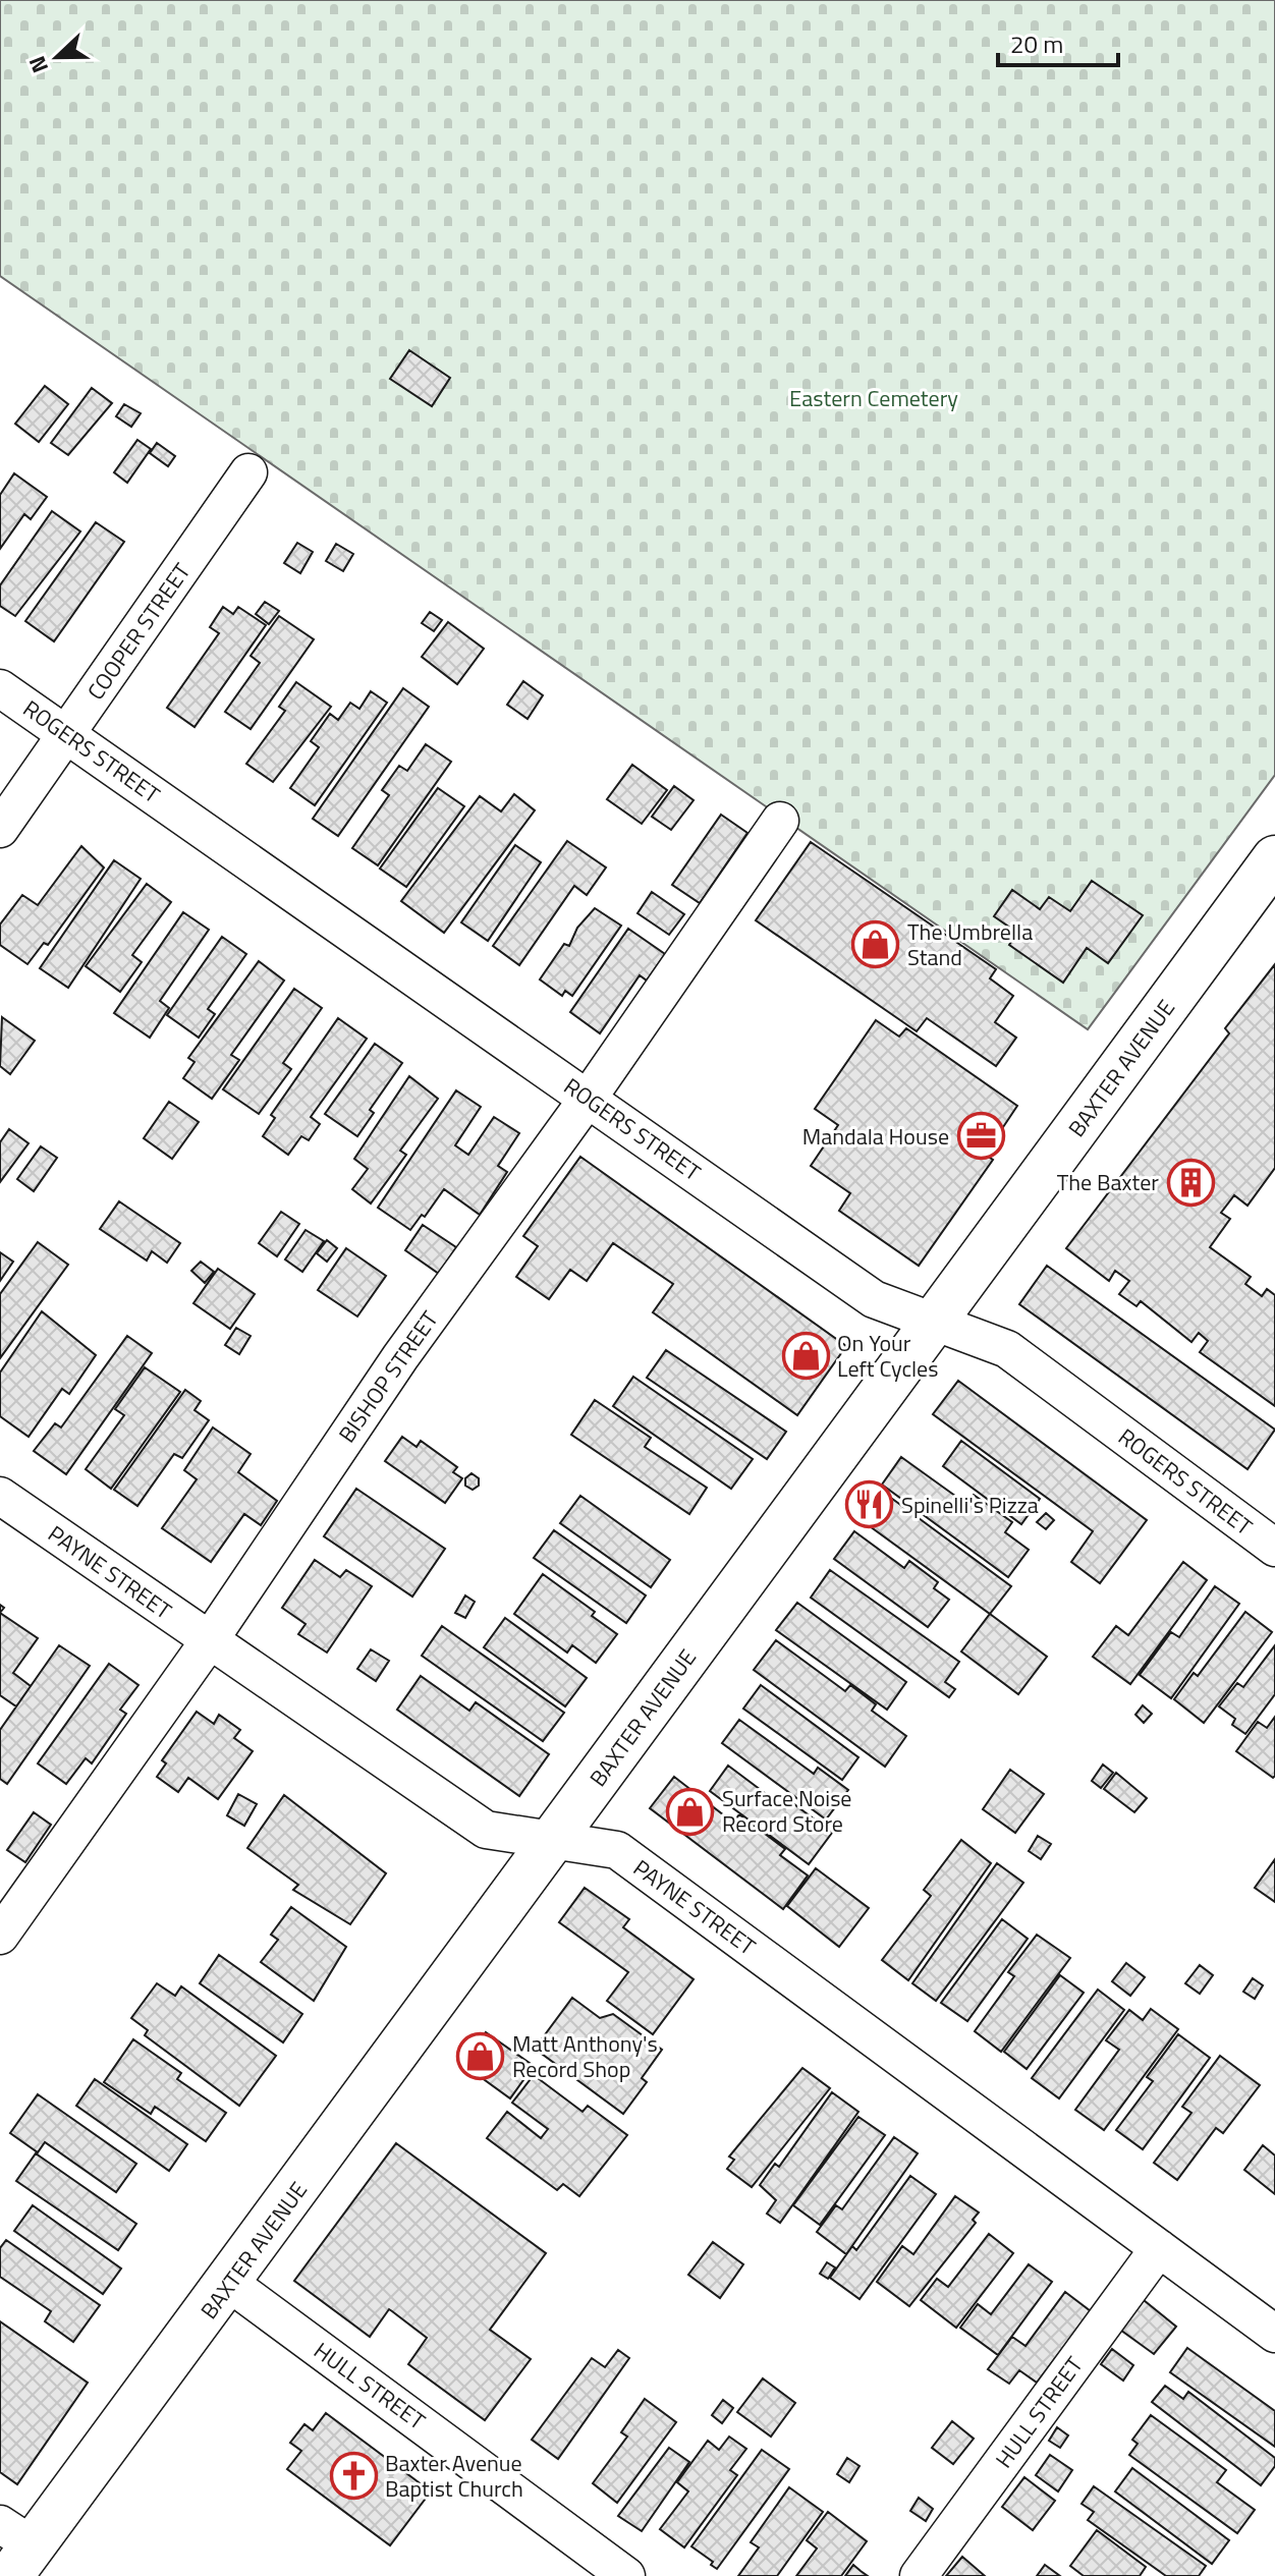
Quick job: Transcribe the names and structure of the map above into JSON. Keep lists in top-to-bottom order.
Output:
{
  "streets": {
    "main road": ["BAXTER AVENUE"],
    "street": [
      "COOPER STREET",
      "ROGERS STREET",
      "BISHOP STREET",
      "PAYNE STREET",
      "HULL STREET"
    ]
  },
  "crossings": [
    ["COOPER STREET", "ROGERS STREET"],
    ["ROGERS STREET", "BAXTER AVENUE"],
    ["ROGERS STREET", "BISHOP STREET"],
    ["BAXTER AVENUE", "PAYNE STREET"],
    ["BAXTER AVENUE", "HULL STREET"],
    ["BISHOP STREET", "PAYNE STREET"],
    ["PAYNE STREET", "HULL STREET"]
  ],
  "parks": ["Eastern Cemetery"],
  "places": {
    "shop": [
      "The Umbrella Stand",
      "On Your Left Cycles",
      "Surface Noise Record Store",
      "Matt Anthony's Record Shop"
    ],
    "office": ["Mandala House"],
    "building": ["The Baxter"],
    "restaurant": ["Spinelli's Pizza"],
    "church": ["Baxter Avenue Baptist Church"]
  },
  "scale_bar": "20 m",
  "north": "left"
}
